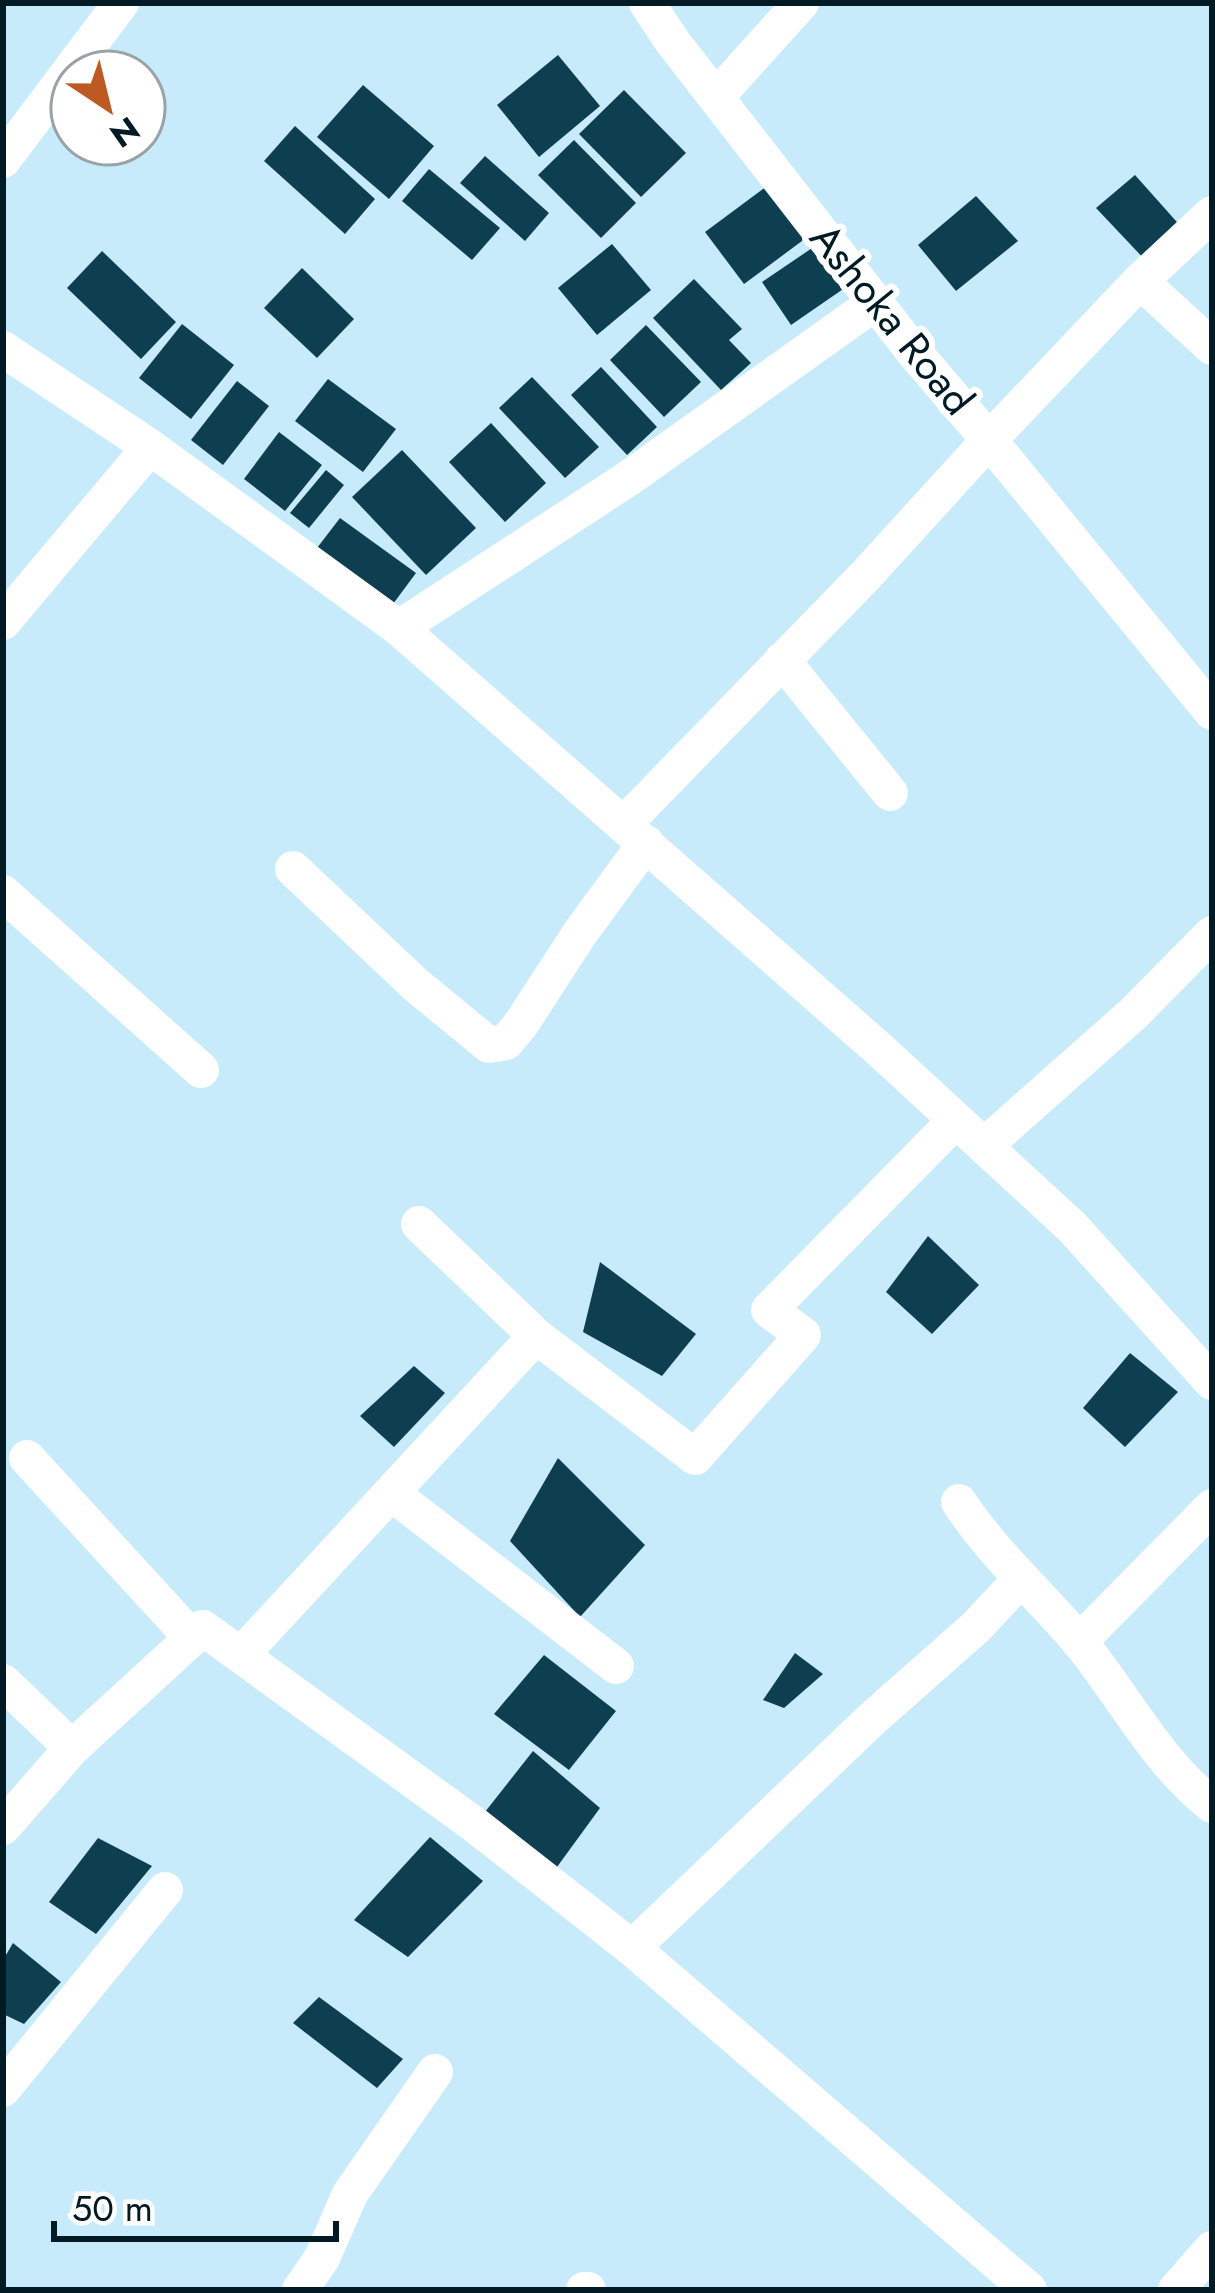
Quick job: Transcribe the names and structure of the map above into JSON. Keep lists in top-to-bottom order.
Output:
{
  "streets": {
    "street": ["Ashoka Road"]
  },
  "scale_bar": "50 m",
  "north": "bottom right"
}
